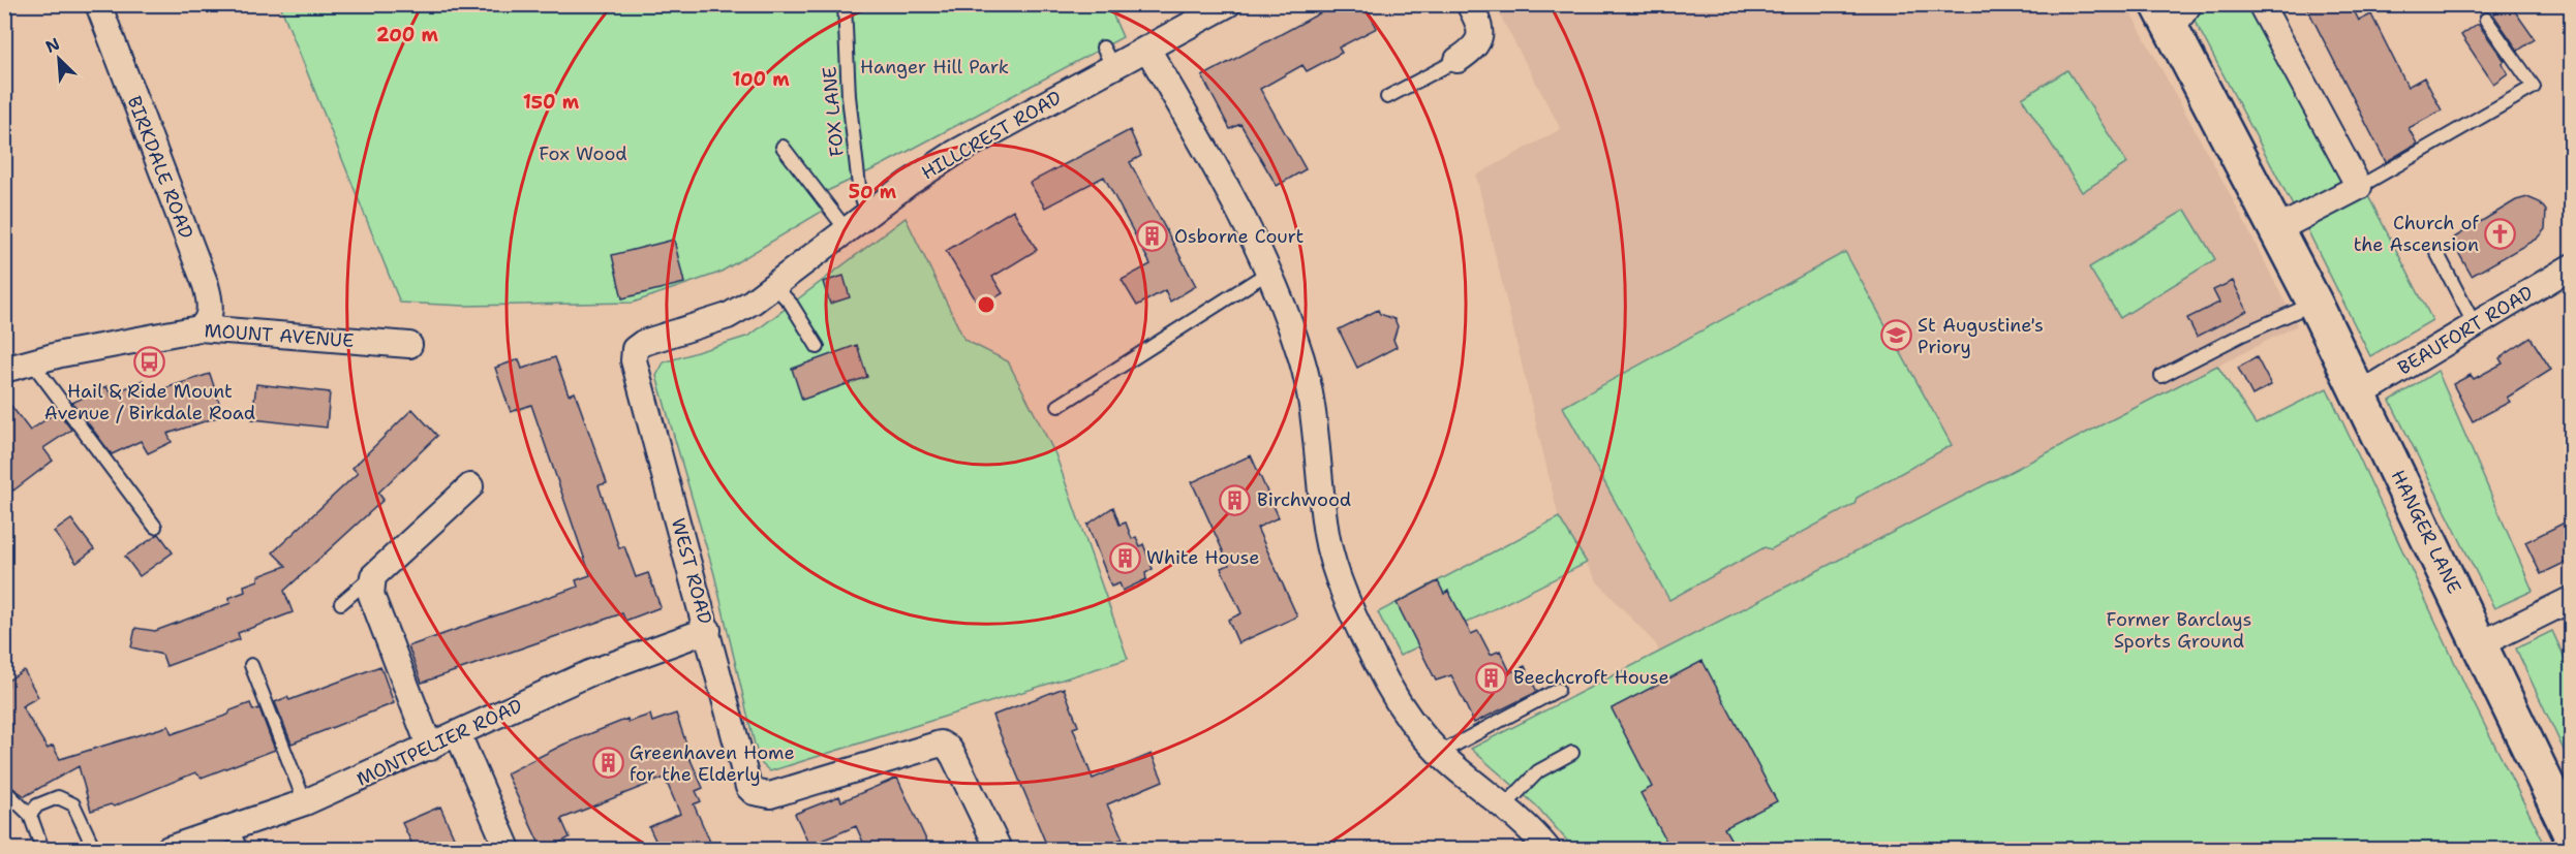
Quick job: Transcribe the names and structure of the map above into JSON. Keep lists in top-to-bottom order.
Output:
{
  "streets": {
    "highway": ["HANGER LANE"],
    "street": [
      "HILLCREST ROAD",
      "BIRKDALE ROAD",
      "BEAUFORT ROAD",
      "MOUNT AVENUE",
      "WEST ROAD",
      "MONTPELIER ROAD"
    ],
    "lane": ["FOX LANE"]
  },
  "crossings": [
    ["FOX LANE", "HILLCREST ROAD"],
    ["HILLCREST ROAD", "WEST ROAD"],
    ["BIRKDALE ROAD", "MOUNT AVENUE"],
    ["BEAUFORT ROAD", "HANGER LANE"],
    ["WEST ROAD", "MONTPELIER ROAD"]
  ],
  "parks": ["Hanger Hill Park", "Fox Wood", "Former Barclays Sports Ground"],
  "places": {
    "church": ["Church of the Ascension"],
    "building": [
      "Osborne Court",
      "Birchwood",
      "White House",
      "Beechcroft House",
      "Greenhaven Home for the Elderly"
    ],
    "school or university": ["St Augustine's Priory"],
    "bus stop": ["Hail & Ride Mount Avenue / Birkdale Road"]
  },
  "north": "top left",
  "rings": [
    "200 m",
    "100 m",
    "150 m",
    "50 m"
  ]
}
